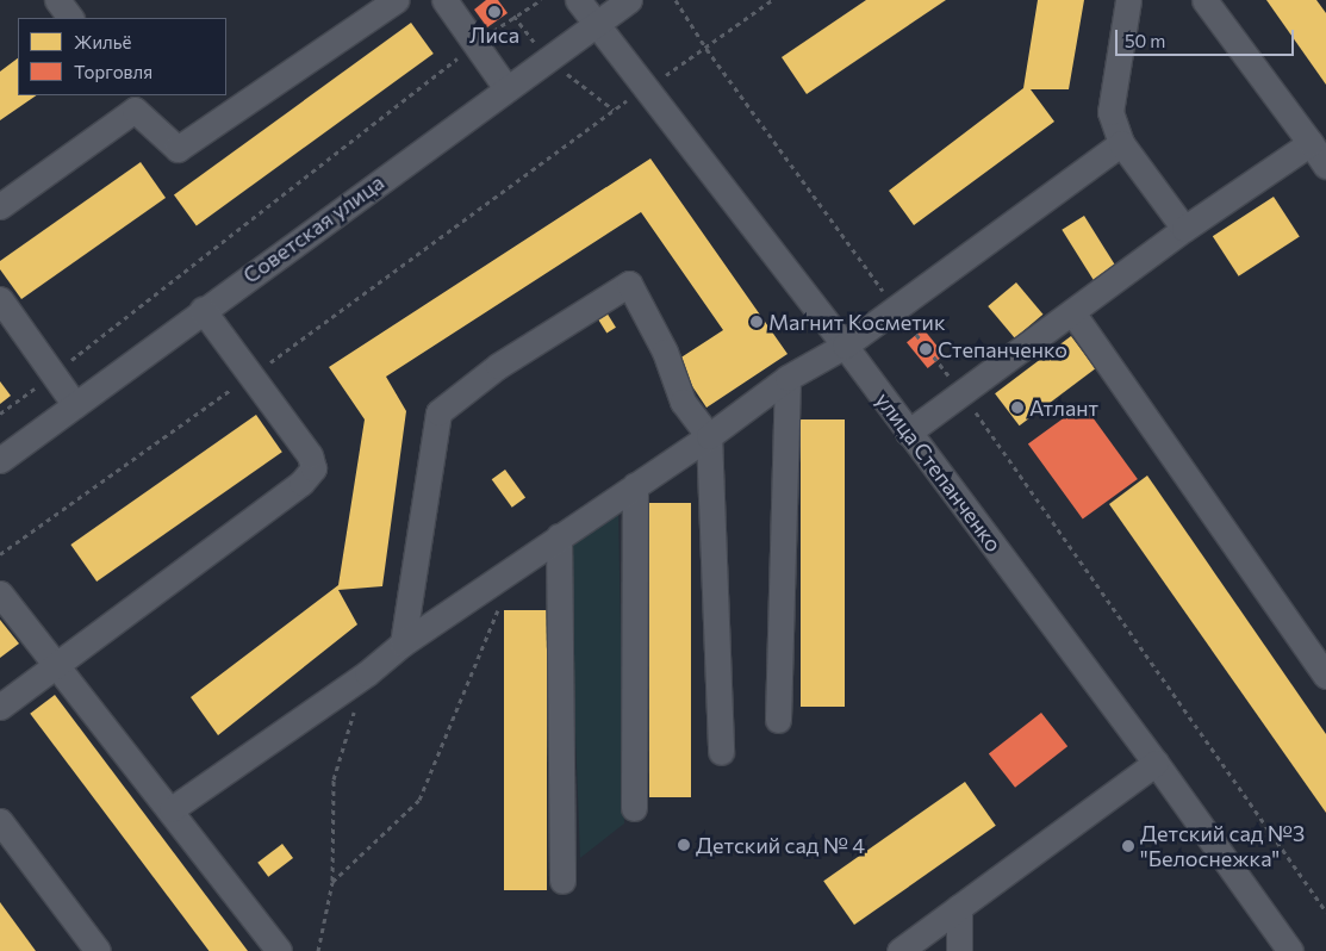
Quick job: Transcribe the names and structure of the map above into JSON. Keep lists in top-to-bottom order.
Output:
{
  "streets": {
    "street": ["Советская улица", "улица Степанченко"]
  },
  "crossings": [
    ["Советская улица", "улица Степанченко"]
  ],
  "places": [
    "Лиса",
    "Магнит Косметик",
    "Степанченко",
    "Атлант",
    "Детский сад № 4",
    "Детский сад №3 \"Белоснежка\""
  ],
  "legend": ["Жильё", "Торговля"],
  "scale_bar": "50 m"
}
